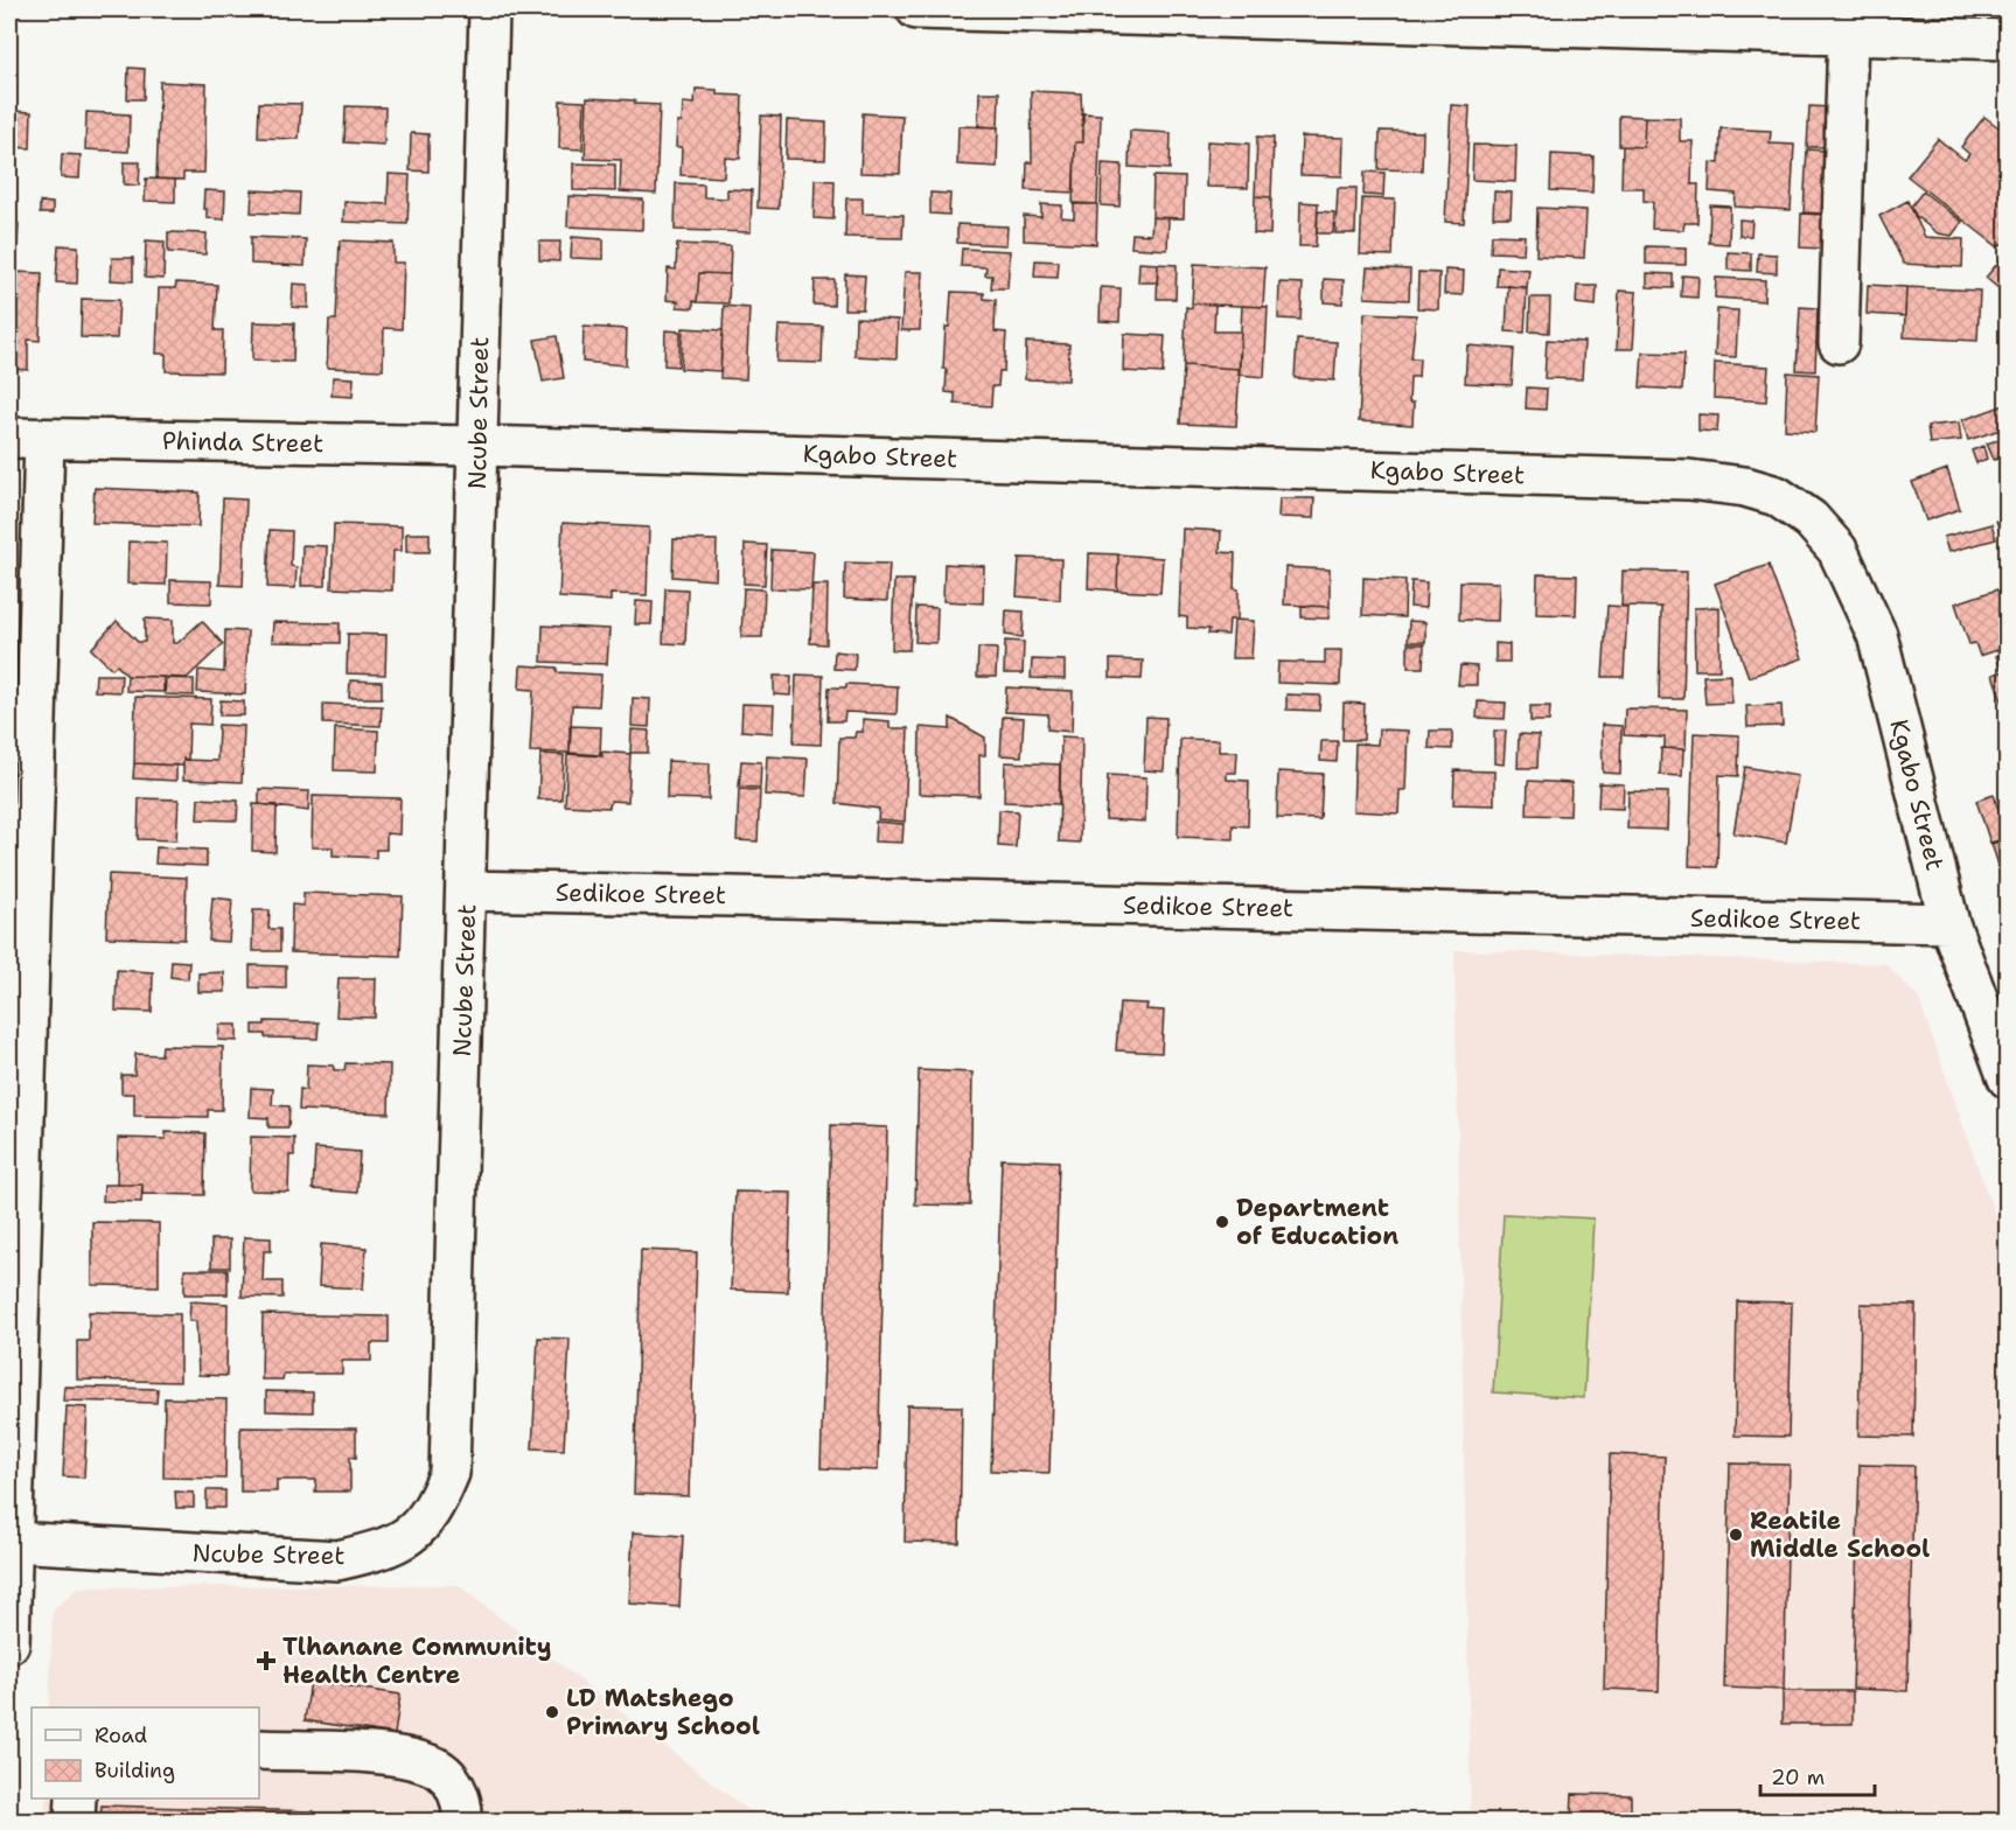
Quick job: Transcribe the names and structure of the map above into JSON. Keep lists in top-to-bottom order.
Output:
{
  "streets": {
    "street": [
      "Ncube Street",
      "Phinda Street",
      "Kgabo Street",
      "Sedikoe Street"
    ]
  },
  "crossings": [
    ["Ncube Street", "Phinda Street"],
    ["Ncube Street", "Kgabo Street"],
    ["Ncube Street", "Sedikoe Street"],
    ["Phinda Street", "Kgabo Street"],
    ["Kgabo Street", "Sedikoe Street"]
  ],
  "places": {
    "other": ["Department of Education", "Reatile Middle School", "LD Matshego Primary School"],
    "health": ["Tlhanane Community Health Centre"]
  },
  "legend": ["Road", "Building"],
  "scale_bar": "20 m"
}
